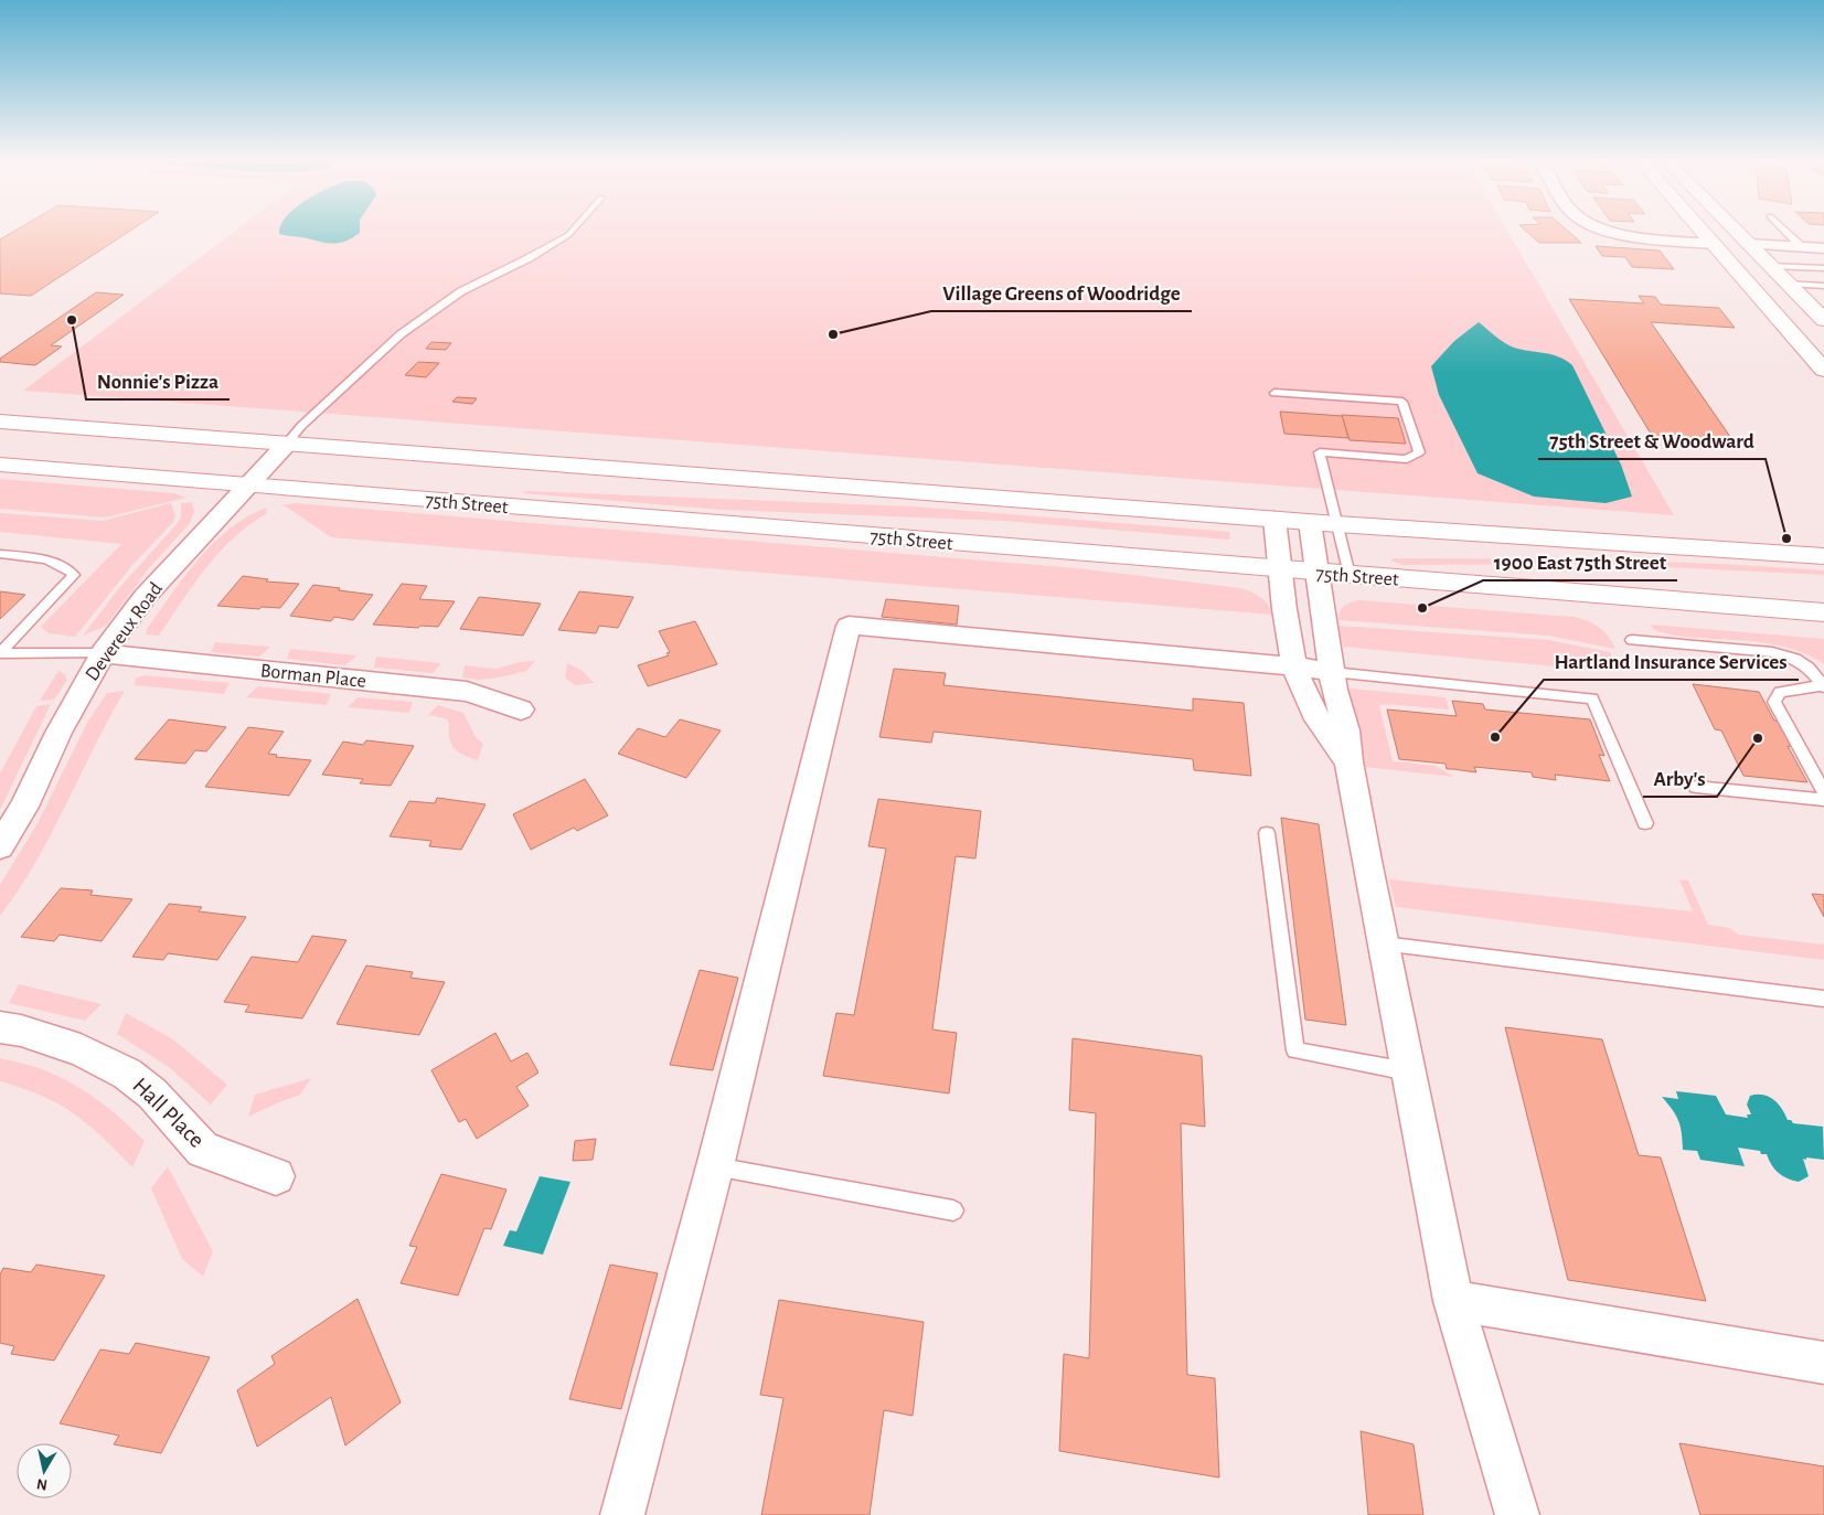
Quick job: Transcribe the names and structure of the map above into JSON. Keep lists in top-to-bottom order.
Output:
{
  "streets": {
    "main road": ["75th Street"],
    "street": ["Devereux Road", "Borman Place", "Hall Place"]
  },
  "crossings": [
    ["75th Street", "Devereux Road"],
    ["Devereux Road", "Borman Place"]
  ],
  "places": [
    "Nonnie's Pizza",
    "Village Greens of Woodridge",
    "75th Street & Woodward",
    "1900 East 75th Street",
    "Hartland Insurance Services",
    "Arby's"
  ],
  "north": "bottom"
}
